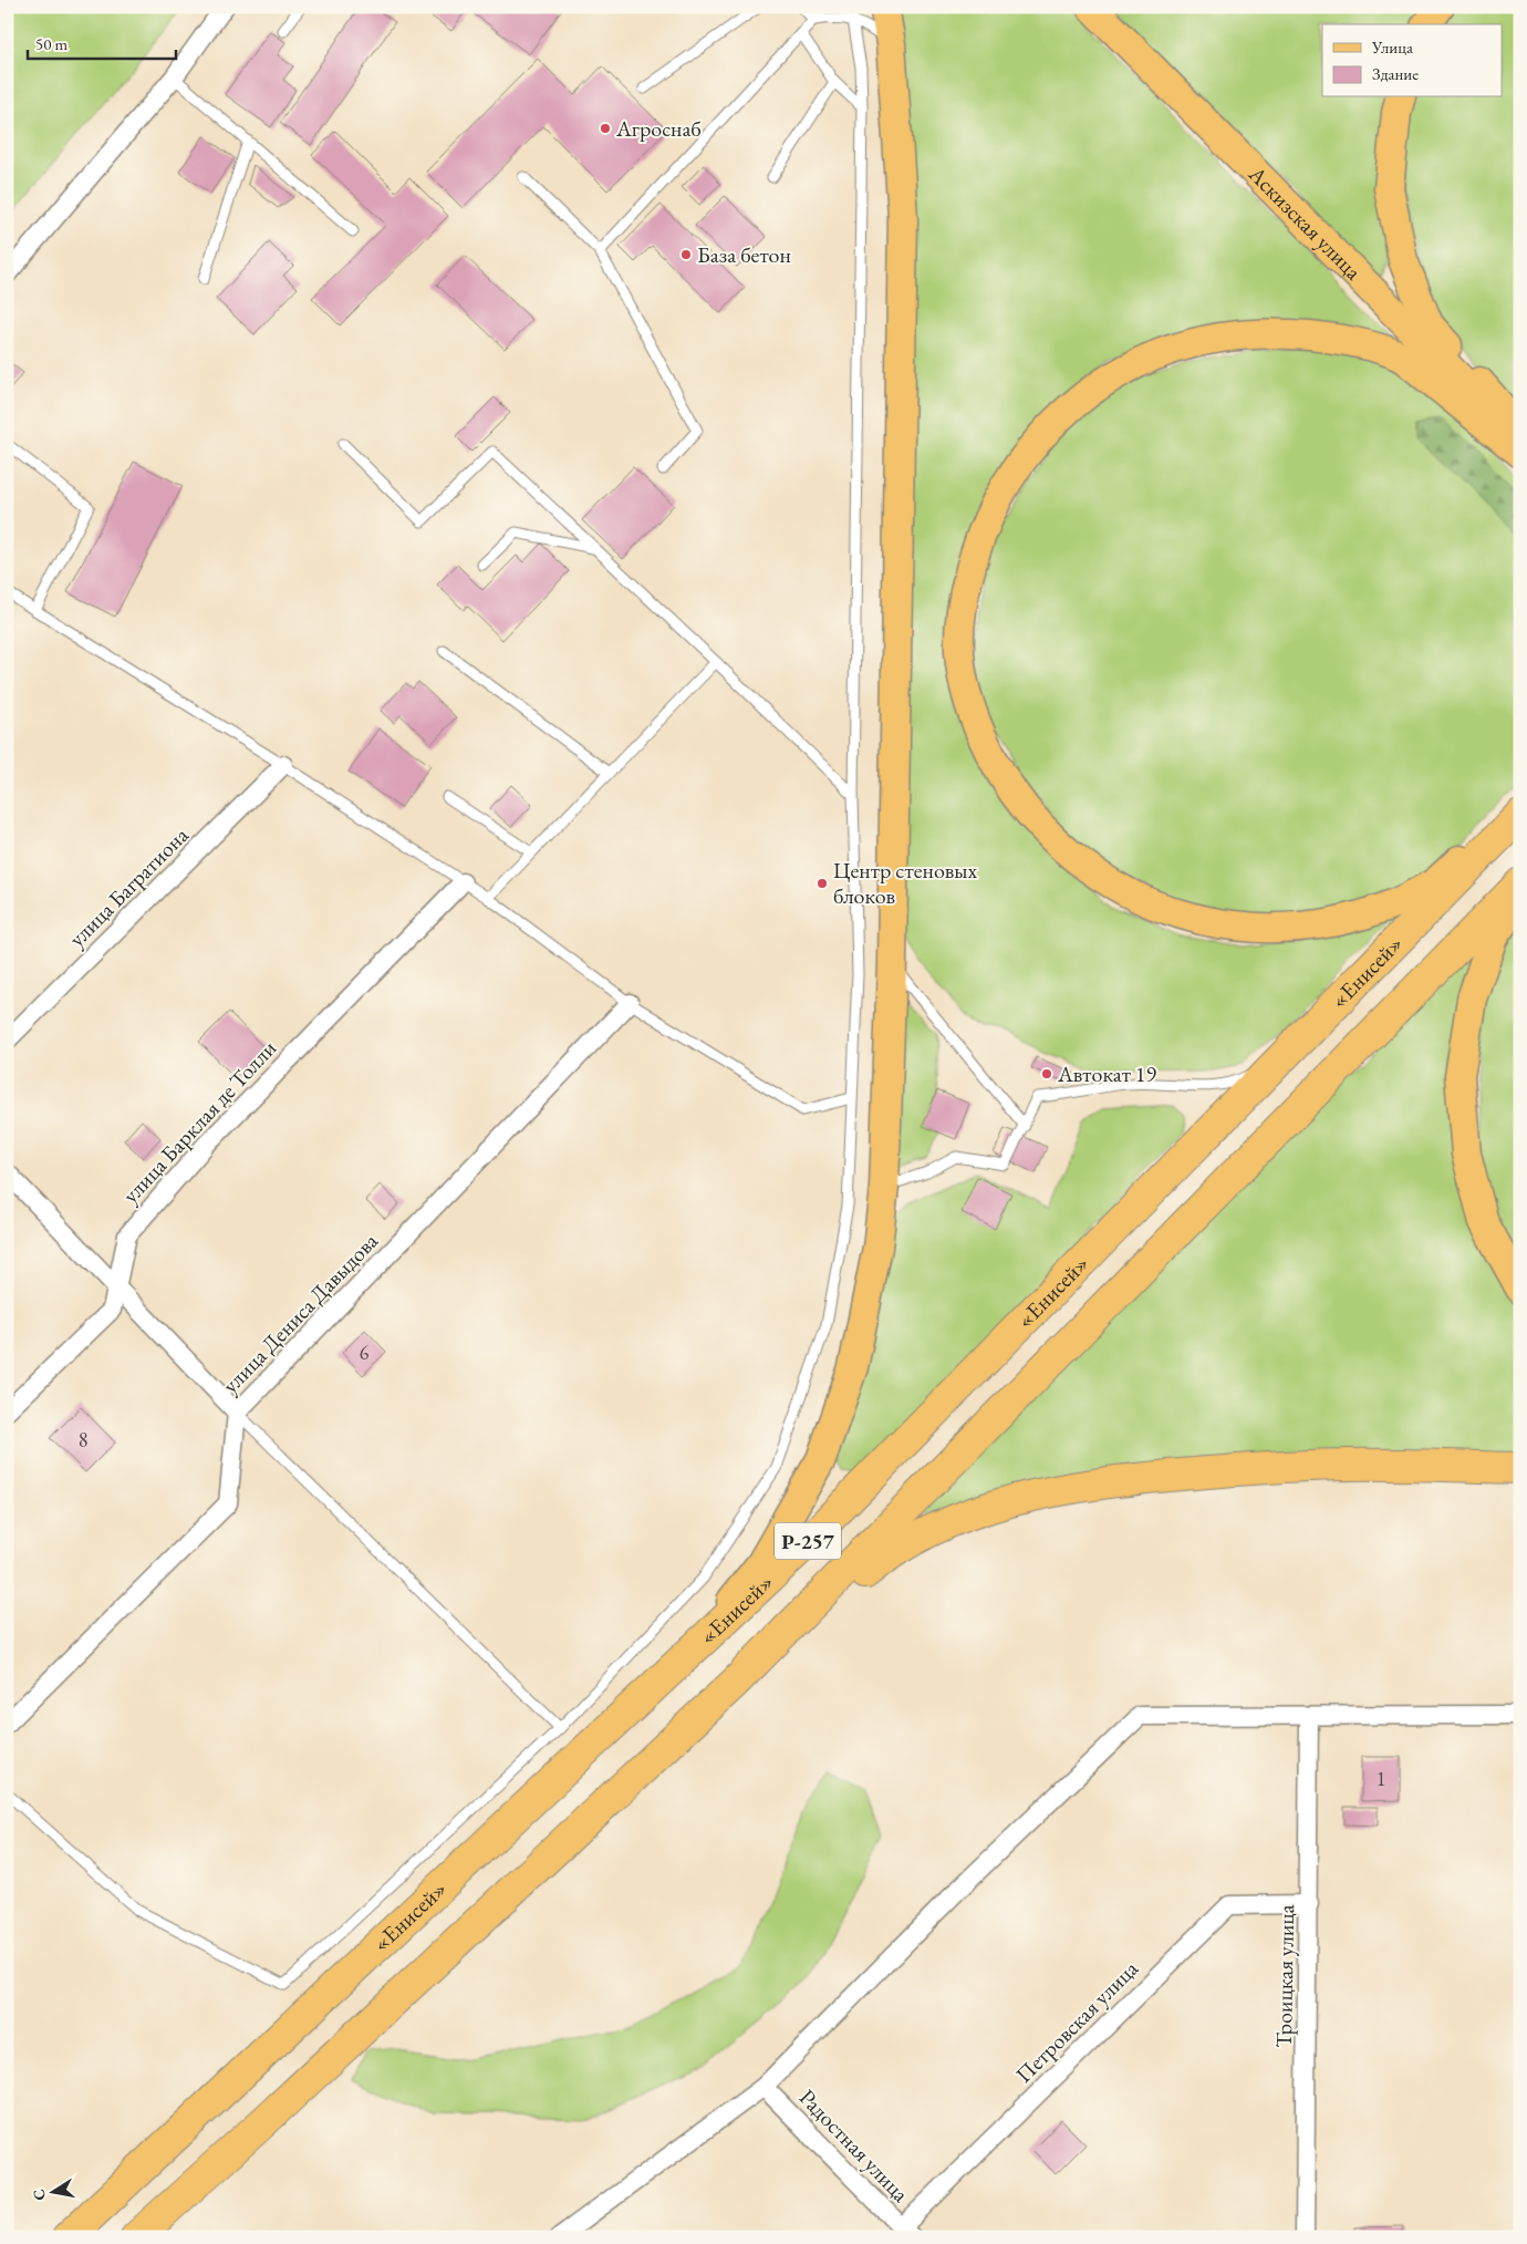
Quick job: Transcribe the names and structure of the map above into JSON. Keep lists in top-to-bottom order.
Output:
{
  "streets": {
    "highway": ["«Енисей»", "Р-257"],
    "main road": ["Аскизская улица"],
    "street": [
      "улица Багратиона",
      "улица Барклая де Толли",
      "улица Дениса Давыдова",
      "Троицкая улица",
      "Петровская улица",
      "Радостная улица"
    ]
  },
  "crossings": [
    ["Троицкая улица", "Петровская улица"],
    ["Петровская улица", "Радостная улица"]
  ],
  "places": [
    "Агроснаб",
    "База бетон",
    "Центр стеновых блоков",
    "Автокат 19"
  ],
  "house_numbers": ["6", "8", "1"],
  "legend": ["Улица", "Здание"],
  "scale_bar": "50 m",
  "north": "left"
}
